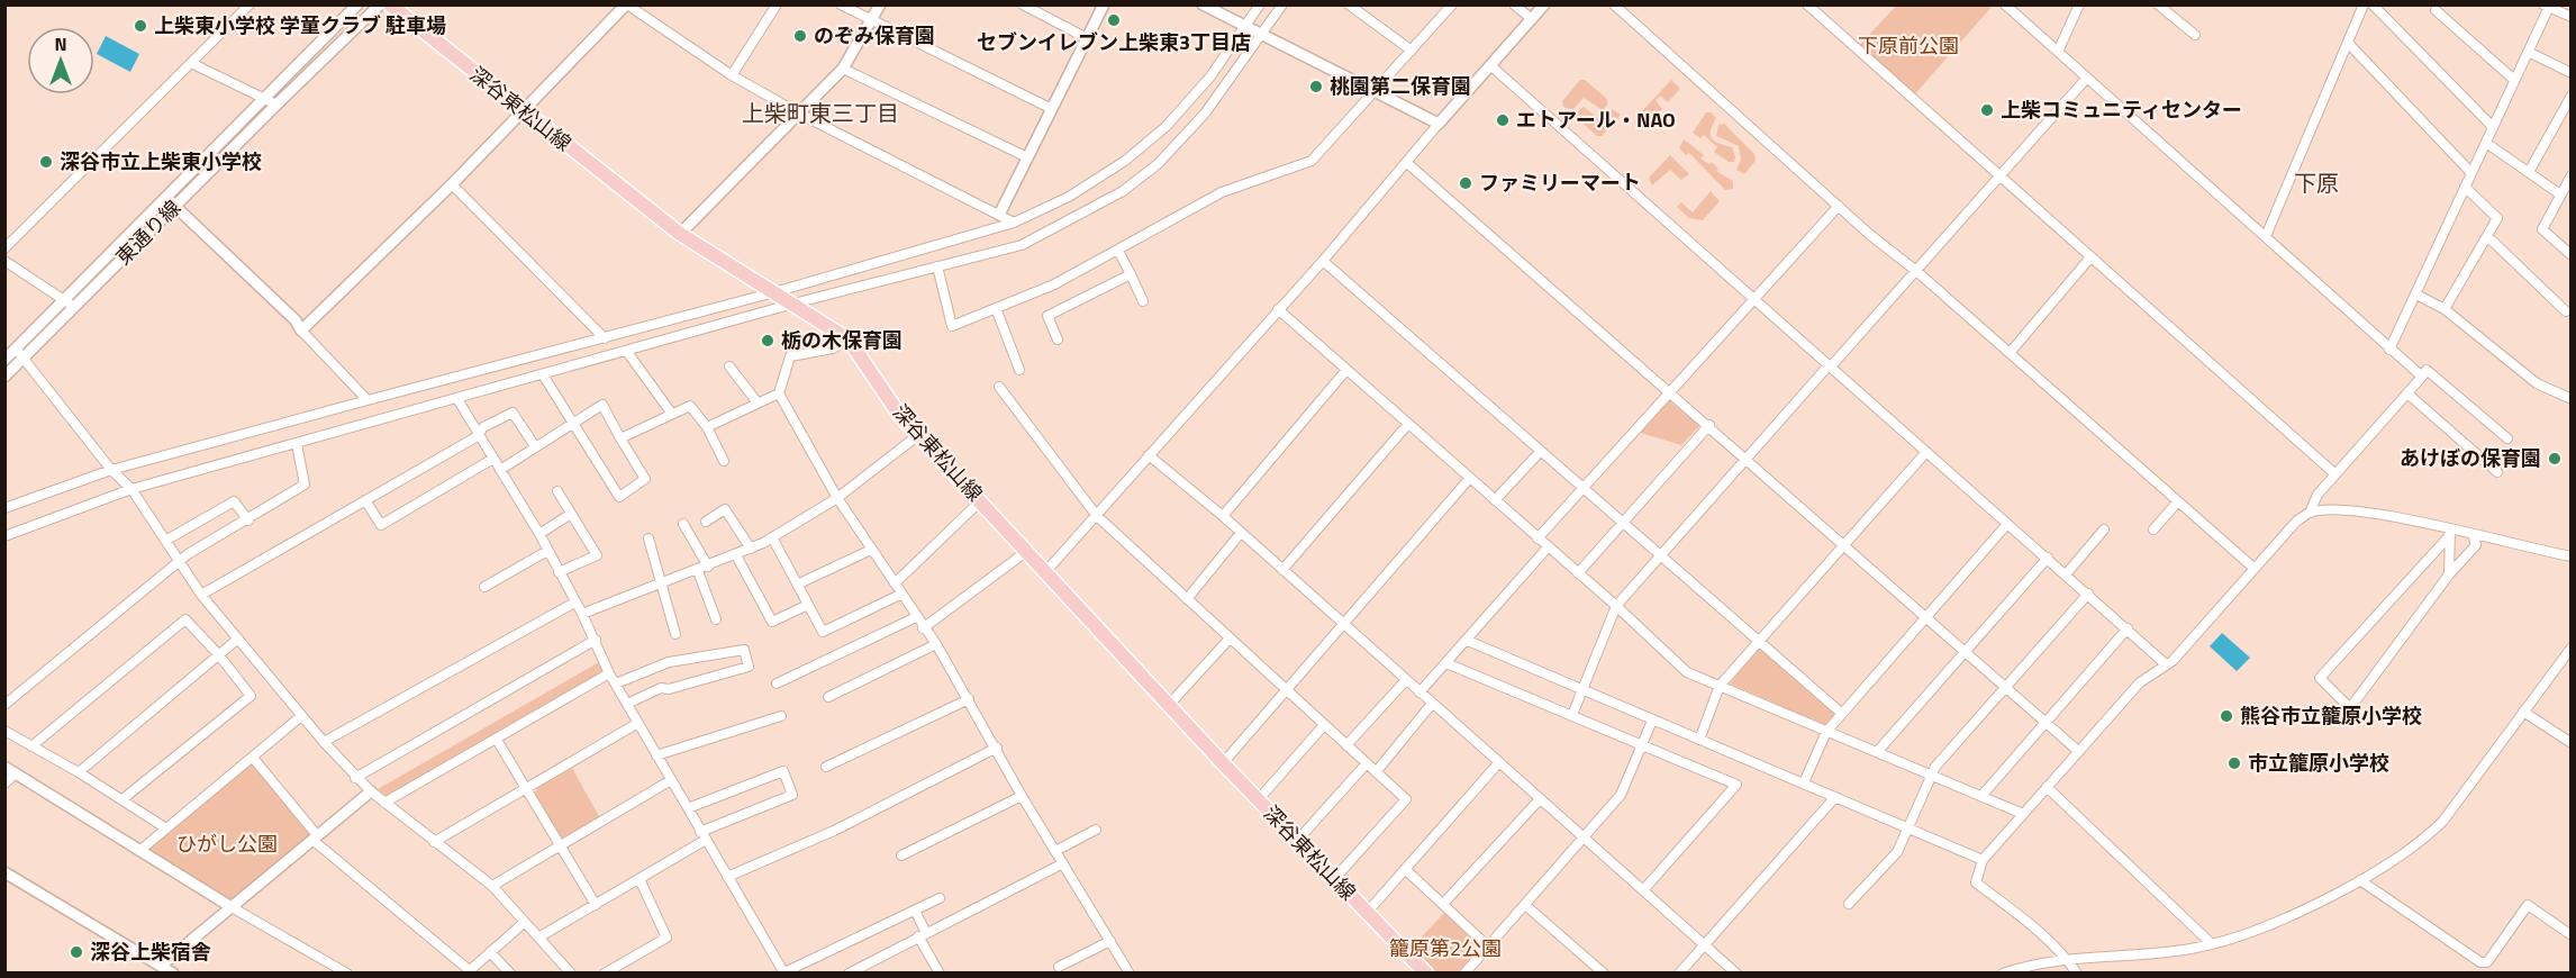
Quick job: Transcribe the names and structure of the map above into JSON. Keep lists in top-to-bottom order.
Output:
{
  "streets": {
    "main road": ["深谷東松山線"],
    "street": ["東通り線"]
  },
  "districts": ["上柴町東三丁目", "下原"],
  "parks": ["下原前公園", "ひがし公園", "籠原第2公園"],
  "places": [
    "セブンイレブン上柴東3丁目店",
    "上柴東小学校 学童クラブ 駐車場",
    "のぞみ保育園",
    "桃園第二保育園",
    "上柴コミュニティセンター",
    "エトアール・NAO",
    "深谷市立上柴東小学校",
    "ファミリーマート",
    "栃の木保育園",
    "あけぼの保育園",
    "熊谷市立籠原小学校",
    "市立籠原小学校",
    "深谷上柴宿舎"
  ],
  "north": "top"
}
